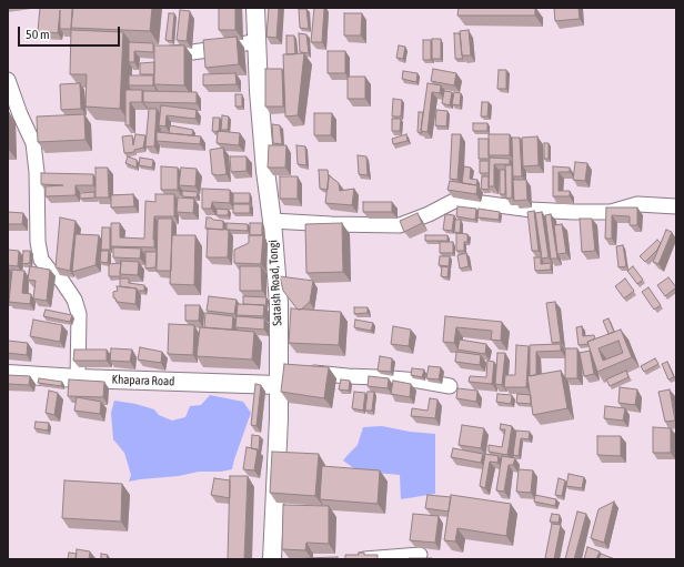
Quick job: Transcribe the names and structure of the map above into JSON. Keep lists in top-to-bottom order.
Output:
{
  "streets": {
    "street": ["Sataish Road, Tongi", "Khapara Road"]
  },
  "crossings": [
    ["Sataish Road, Tongi", "Khapara Road"]
  ],
  "scale_bar": "50 m"
}
